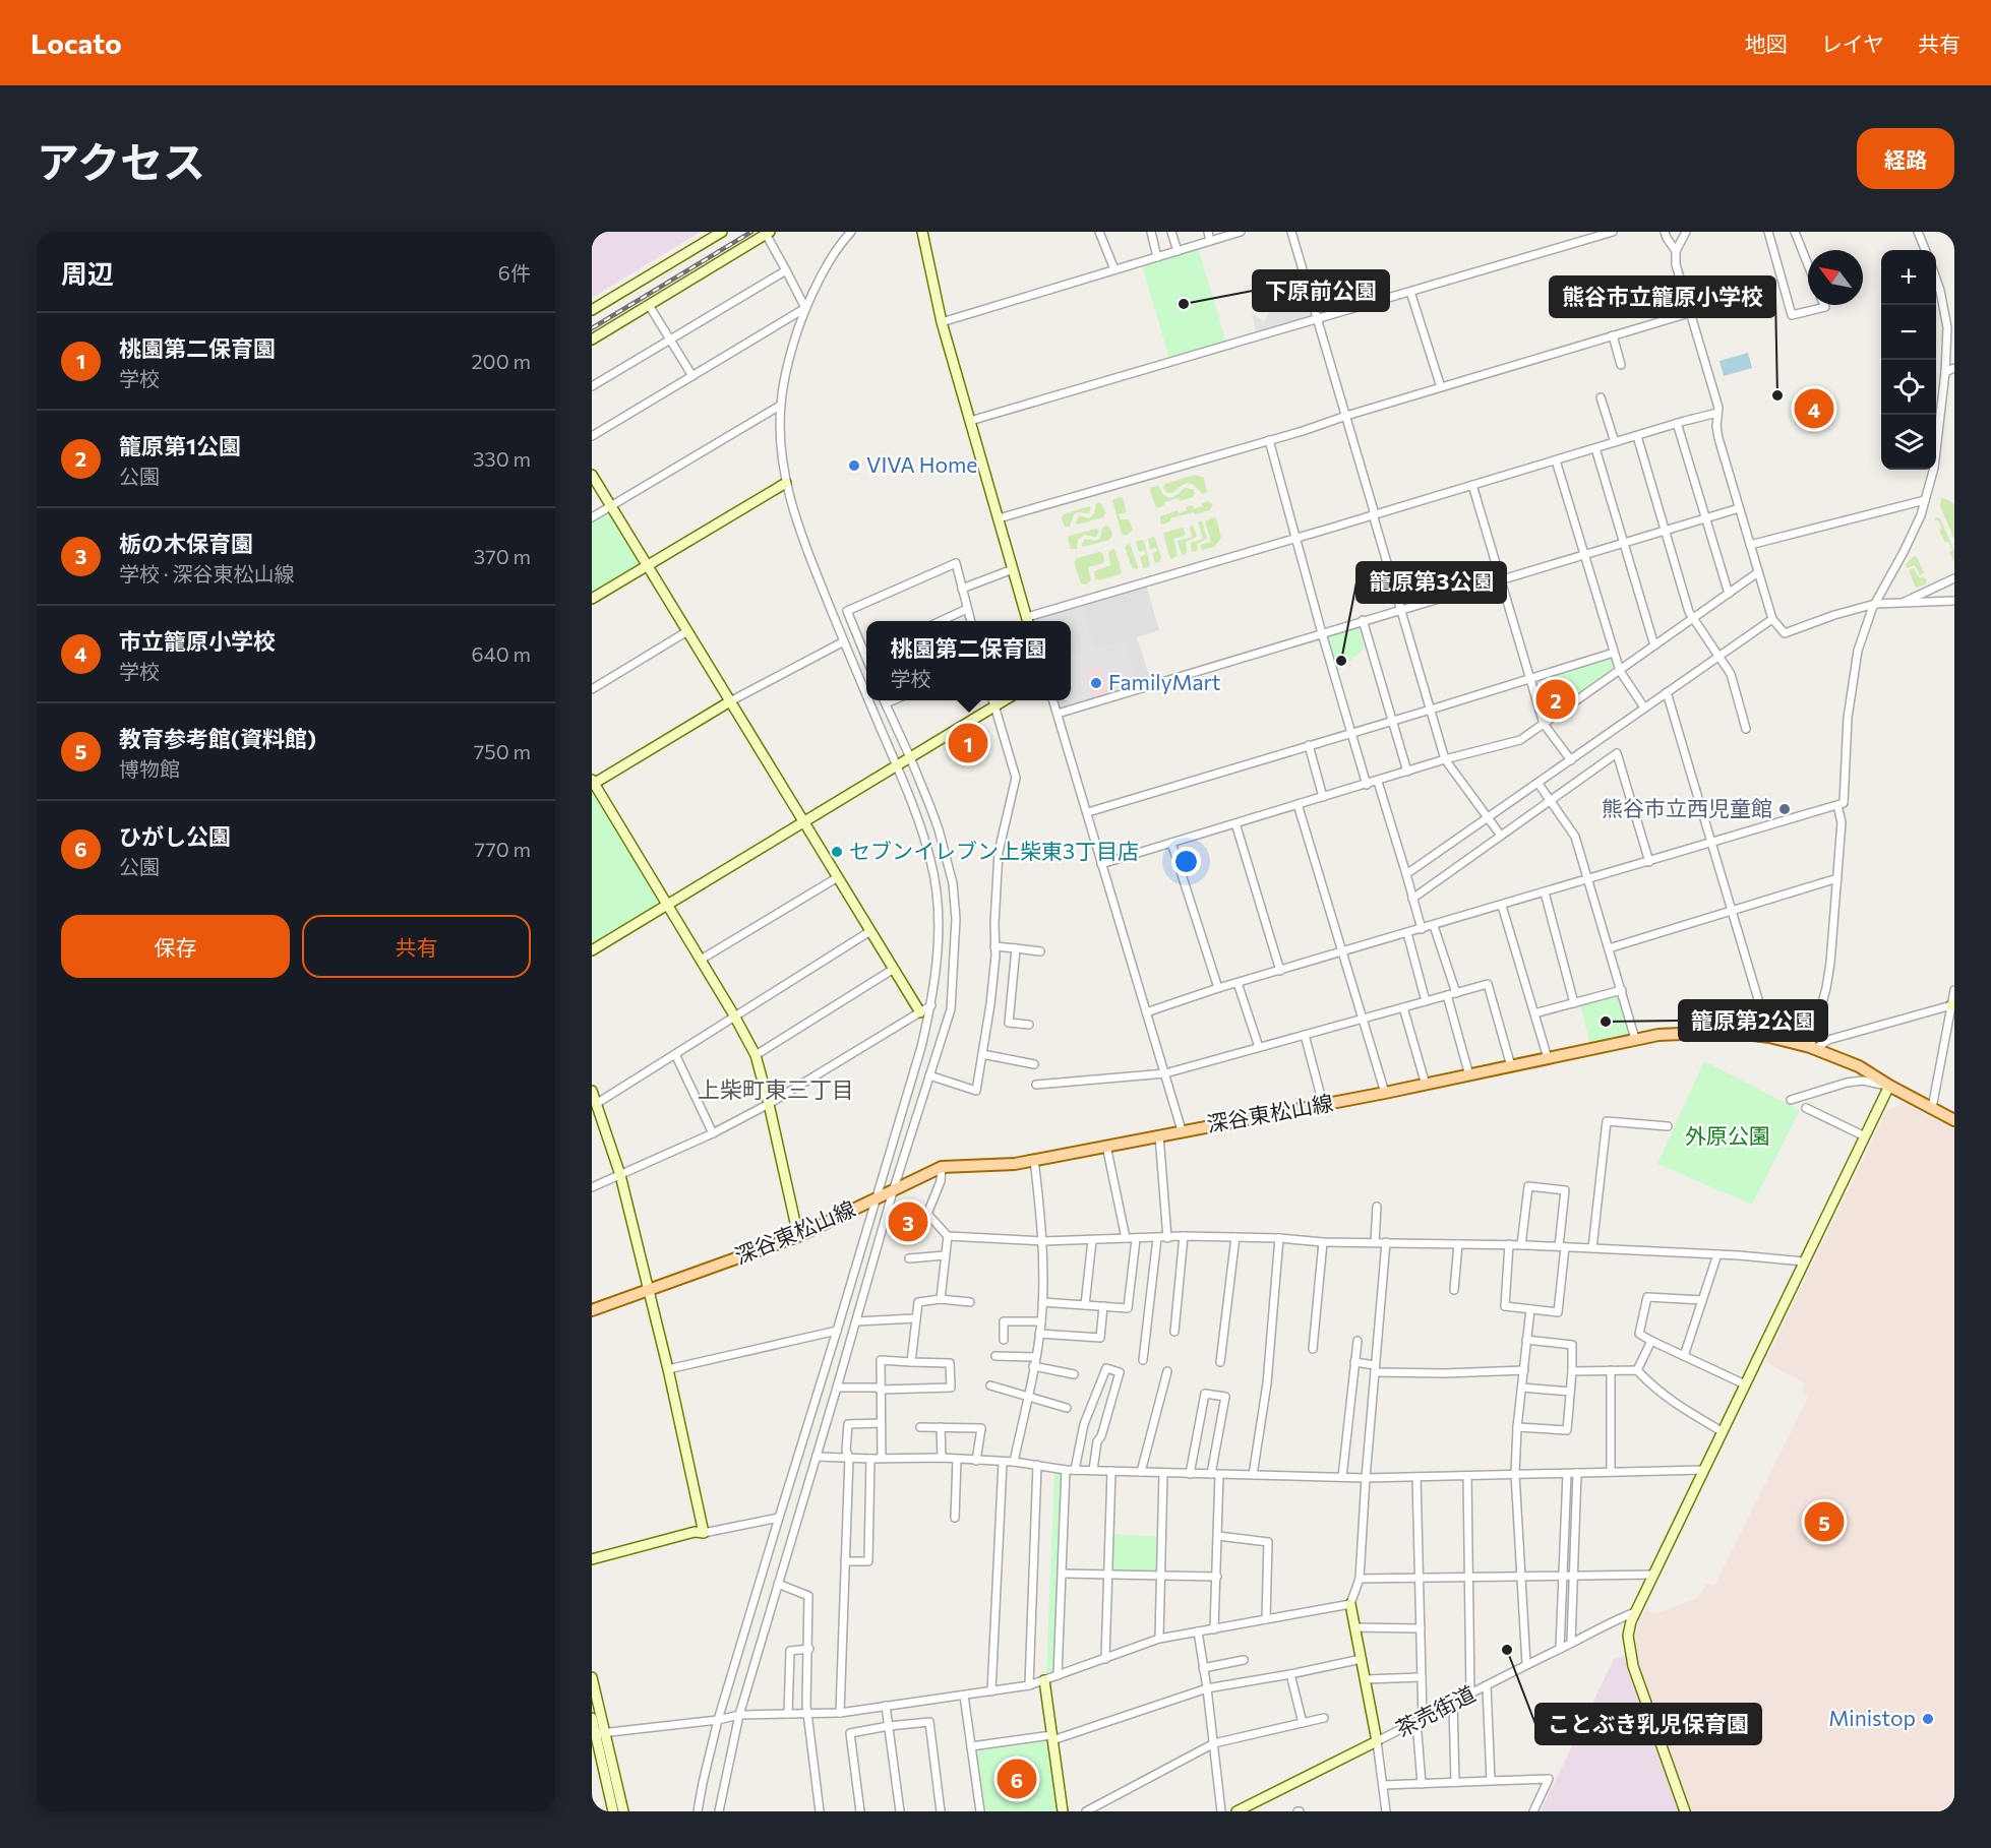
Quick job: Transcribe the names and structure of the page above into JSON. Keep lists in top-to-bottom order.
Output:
{
  "streets": {
    "main road": ["深谷東松山線"],
    "street": ["茶売街道"]
  },
  "districts": ["上柴町東三丁目"],
  "parks": ["外原公園"],
  "places": [
    "下原前公園",
    "熊谷市立籠原小学校",
    "VIVA Home",
    "籠原第3公園",
    "FamilyMart",
    "熊谷市立西児童館",
    "セブンイレブン上柴東3丁目店",
    "籠原第2公園",
    "ことぶき乳児保育園",
    "Ministop"
  ],
  "north": "top left",
  "page": {
    "header": "Locato",
    "nav": ["地図", "レイヤ", "共有"],
    "title": "アクセス",
    "buttons": [
      "経路",
      ["保存", "共有"]
    ],
    "heading": ["周辺", "6件"],
    "map_buttons": ["+", "−"],
    "list": [
      {
        "mark": "1",
        "name": "桃園第二保育園",
        "note": "学校",
        "value": "200 m"
      },
      {
        "mark": "2",
        "name": "籠原第1公園",
        "note": "公園",
        "value": "330 m"
      },
      {
        "mark": "3",
        "name": "栃の木保育園",
        "note": "学校 · 深谷東松山線",
        "value": "370 m"
      },
      {
        "mark": "4",
        "name": "市立籠原小学校",
        "note": "学校",
        "value": "640 m"
      },
      {
        "mark": "5",
        "name": "教育参考館(資料館)",
        "note": "博物館",
        "value": "750 m"
      },
      {
        "mark": "6",
        "name": "ひがし公園",
        "note": "公園",
        "value": "770 m"
      }
    ],
    "pins": [
      "4",
      "2",
      "1",
      "3",
      "5",
      "6"
    ],
    "popup": ["桃園第二保育園", "学校"]
  }
}
